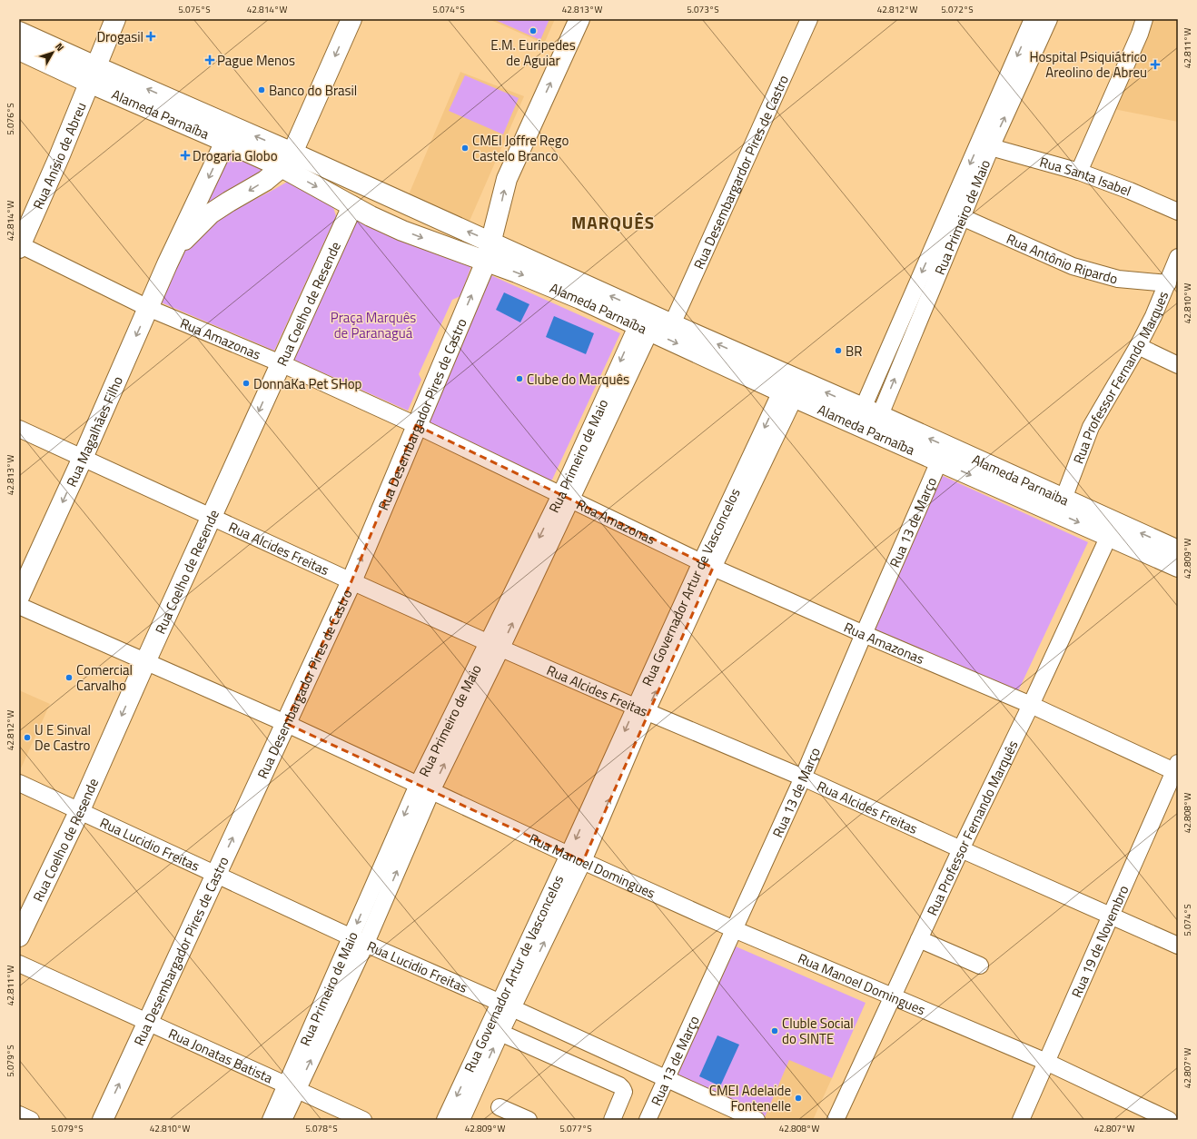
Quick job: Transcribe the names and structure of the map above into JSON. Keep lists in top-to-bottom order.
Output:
{
  "streets": {
    "main road": [
      "Alameda Parnaíba",
      "Rua Anísio de Abreu",
      "Rua Coelho de Resende",
      "Rua Desembargador Pires de Castro",
      "Rua Magalhães Filho",
      "Alameda Parnaiba"
    ],
    "street": [
      "Rua Desembargardor Pires de Castro",
      "Rua Santa Isabel",
      "Rua Primeiro de Maio",
      "Rua Antônio Ripardo",
      "Rua Amazonas",
      "Rua Professor Fernando Marques",
      "Rua 13 de Março",
      "Rua Alcides Freitas",
      "Rua Governador Artur de Vasconcelos",
      "Rua Professor Fernando Marquês",
      "Rua Lucidio Freitas",
      "Rua Manoel Domingues",
      "Rua 19 de Novembro",
      "Rua Jonatas Batista"
    ]
  },
  "crossings": [
    ["Alameda Parnaíba", "Rua Anísio de Abreu"],
    ["Alameda Parnaíba", "Rua Desembargardor Pires de Castro"],
    ["Alameda Parnaíba", "Rua Primeiro de Maio"],
    ["Alameda Parnaíba", "Rua Coelho de Resende"],
    ["Alameda Parnaíba", "Rua Desembargador Pires de Castro"],
    ["Alameda Parnaíba", "Rua Magalhães Filho"],
    ["Alameda Parnaíba", "Alameda Parnaiba"],
    ["Alameda Parnaíba", "Rua 13 de Março"],
    ["Alameda Parnaíba", "Rua Governador Artur de Vasconcelos"],
    ["Alameda Parnaíba", "Rua Professor Fernando Marquês"],
    ["Rua Anísio de Abreu", "Rua Amazonas"],
    ["Rua Santa Isabel", "Rua Primeiro de Maio"],
    ["Rua Primeiro de Maio", "Rua Antônio Ripardo"],
    ["Rua Primeiro de Maio", "Rua Amazonas"],
    ["Rua Primeiro de Maio", "Alameda Parnaiba"],
    ["Rua Primeiro de Maio", "Rua Alcides Freitas"],
    ["Rua Primeiro de Maio", "Rua Lucidio Freitas"],
    ["Rua Primeiro de Maio", "Rua Manoel Domingues"],
    ["Rua Primeiro de Maio", "Rua Jonatas Batista"],
    ["Rua Antônio Ripardo", "Rua Professor Fernando Marques"],
    ["Rua Coelho de Resende", "Rua Amazonas"],
    ["Rua Coelho de Resende", "Rua Alcides Freitas"],
    ["Rua Coelho de Resende", "Rua Lucidio Freitas"],
    ["Rua Coelho de Resende", "Rua Manoel Domingues"],
    ["Rua Amazonas", "Rua Desembargador Pires de Castro"],
    ["Rua Amazonas", "Rua Magalhães Filho"],
    ["Rua Amazonas", "Rua 13 de Março"],
    ["Rua Amazonas", "Rua Governador Artur de Vasconcelos"],
    ["Rua Amazonas", "Rua Professor Fernando Marquês"],
    ["Rua Amazonas", "Rua 19 de Novembro"],
    ["Rua Professor Fernando Marques", "Alameda Parnaiba"],
    ["Rua Desembargador Pires de Castro", "Rua Alcides Freitas"],
    ["Rua Desembargador Pires de Castro", "Rua Lucidio Freitas"],
    ["Rua Desembargador Pires de Castro", "Rua Manoel Domingues"],
    ["Rua Desembargador Pires de Castro", "Rua Jonatas Batista"],
    ["Rua Magalhães Filho", "Rua Alcides Freitas"],
    ["Rua 13 de Março", "Rua Alcides Freitas"],
    ["Rua 13 de Março", "Rua Lucidio Freitas"],
    ["Rua 13 de Março", "Rua Manoel Domingues"],
    ["Rua Alcides Freitas", "Rua Governador Artur de Vasconcelos"],
    ["Rua Alcides Freitas", "Rua Professor Fernando Marquês"],
    ["Rua Alcides Freitas", "Rua 19 de Novembro"],
    ["Rua Governador Artur de Vasconcelos", "Rua Lucidio Freitas"],
    ["Rua Governador Artur de Vasconcelos", "Rua Manoel Domingues"],
    ["Rua Professor Fernando Marquês", "Rua Manoel Domingues"],
    ["Rua Manoel Domingues", "Rua 19 de Novembro"]
  ],
  "one_way": [
    "Rua Coelho de Resende",
    "Rua Desembargador Pires de Castro",
    "Rua Magalhães Filho",
    "Alameda Parnaiba"
  ],
  "districts": ["MARQUÊS"],
  "parks": ["Praça Marquês de Paranaguá"],
  "places": {
    "other": [
      "E.M. Euripedes de Aguiar",
      "Banco do Brasil",
      "CMEI Joffre Rego Castelo Branco",
      "BR",
      "Clube do Marquês",
      "DonnaKa Pet SHop",
      "Comercial Carvalho",
      "U E Sinval De Castro",
      "Cluble Social do SINTE",
      "CMEI Adelaide Fontenelle"
    ],
    "health": [
      "Drogasil",
      "Pague Menos",
      "Hospital Psiquiátrico Areolino de Abreu",
      "Drogaria Globo"
    ]
  },
  "north": "top right",
  "coordinates": [
    "5.075°S",
    "42.814°W",
    "5.074°S",
    "42.813°W",
    "5.073°S",
    "42.812°W",
    "5.072°S",
    "42.811°W",
    "5.076°S",
    "42.810°W",
    "42.809°W",
    "42.808°W",
    "5.079°S",
    "42.807°W",
    "5.078°S",
    "5.077°S"
  ]
}
